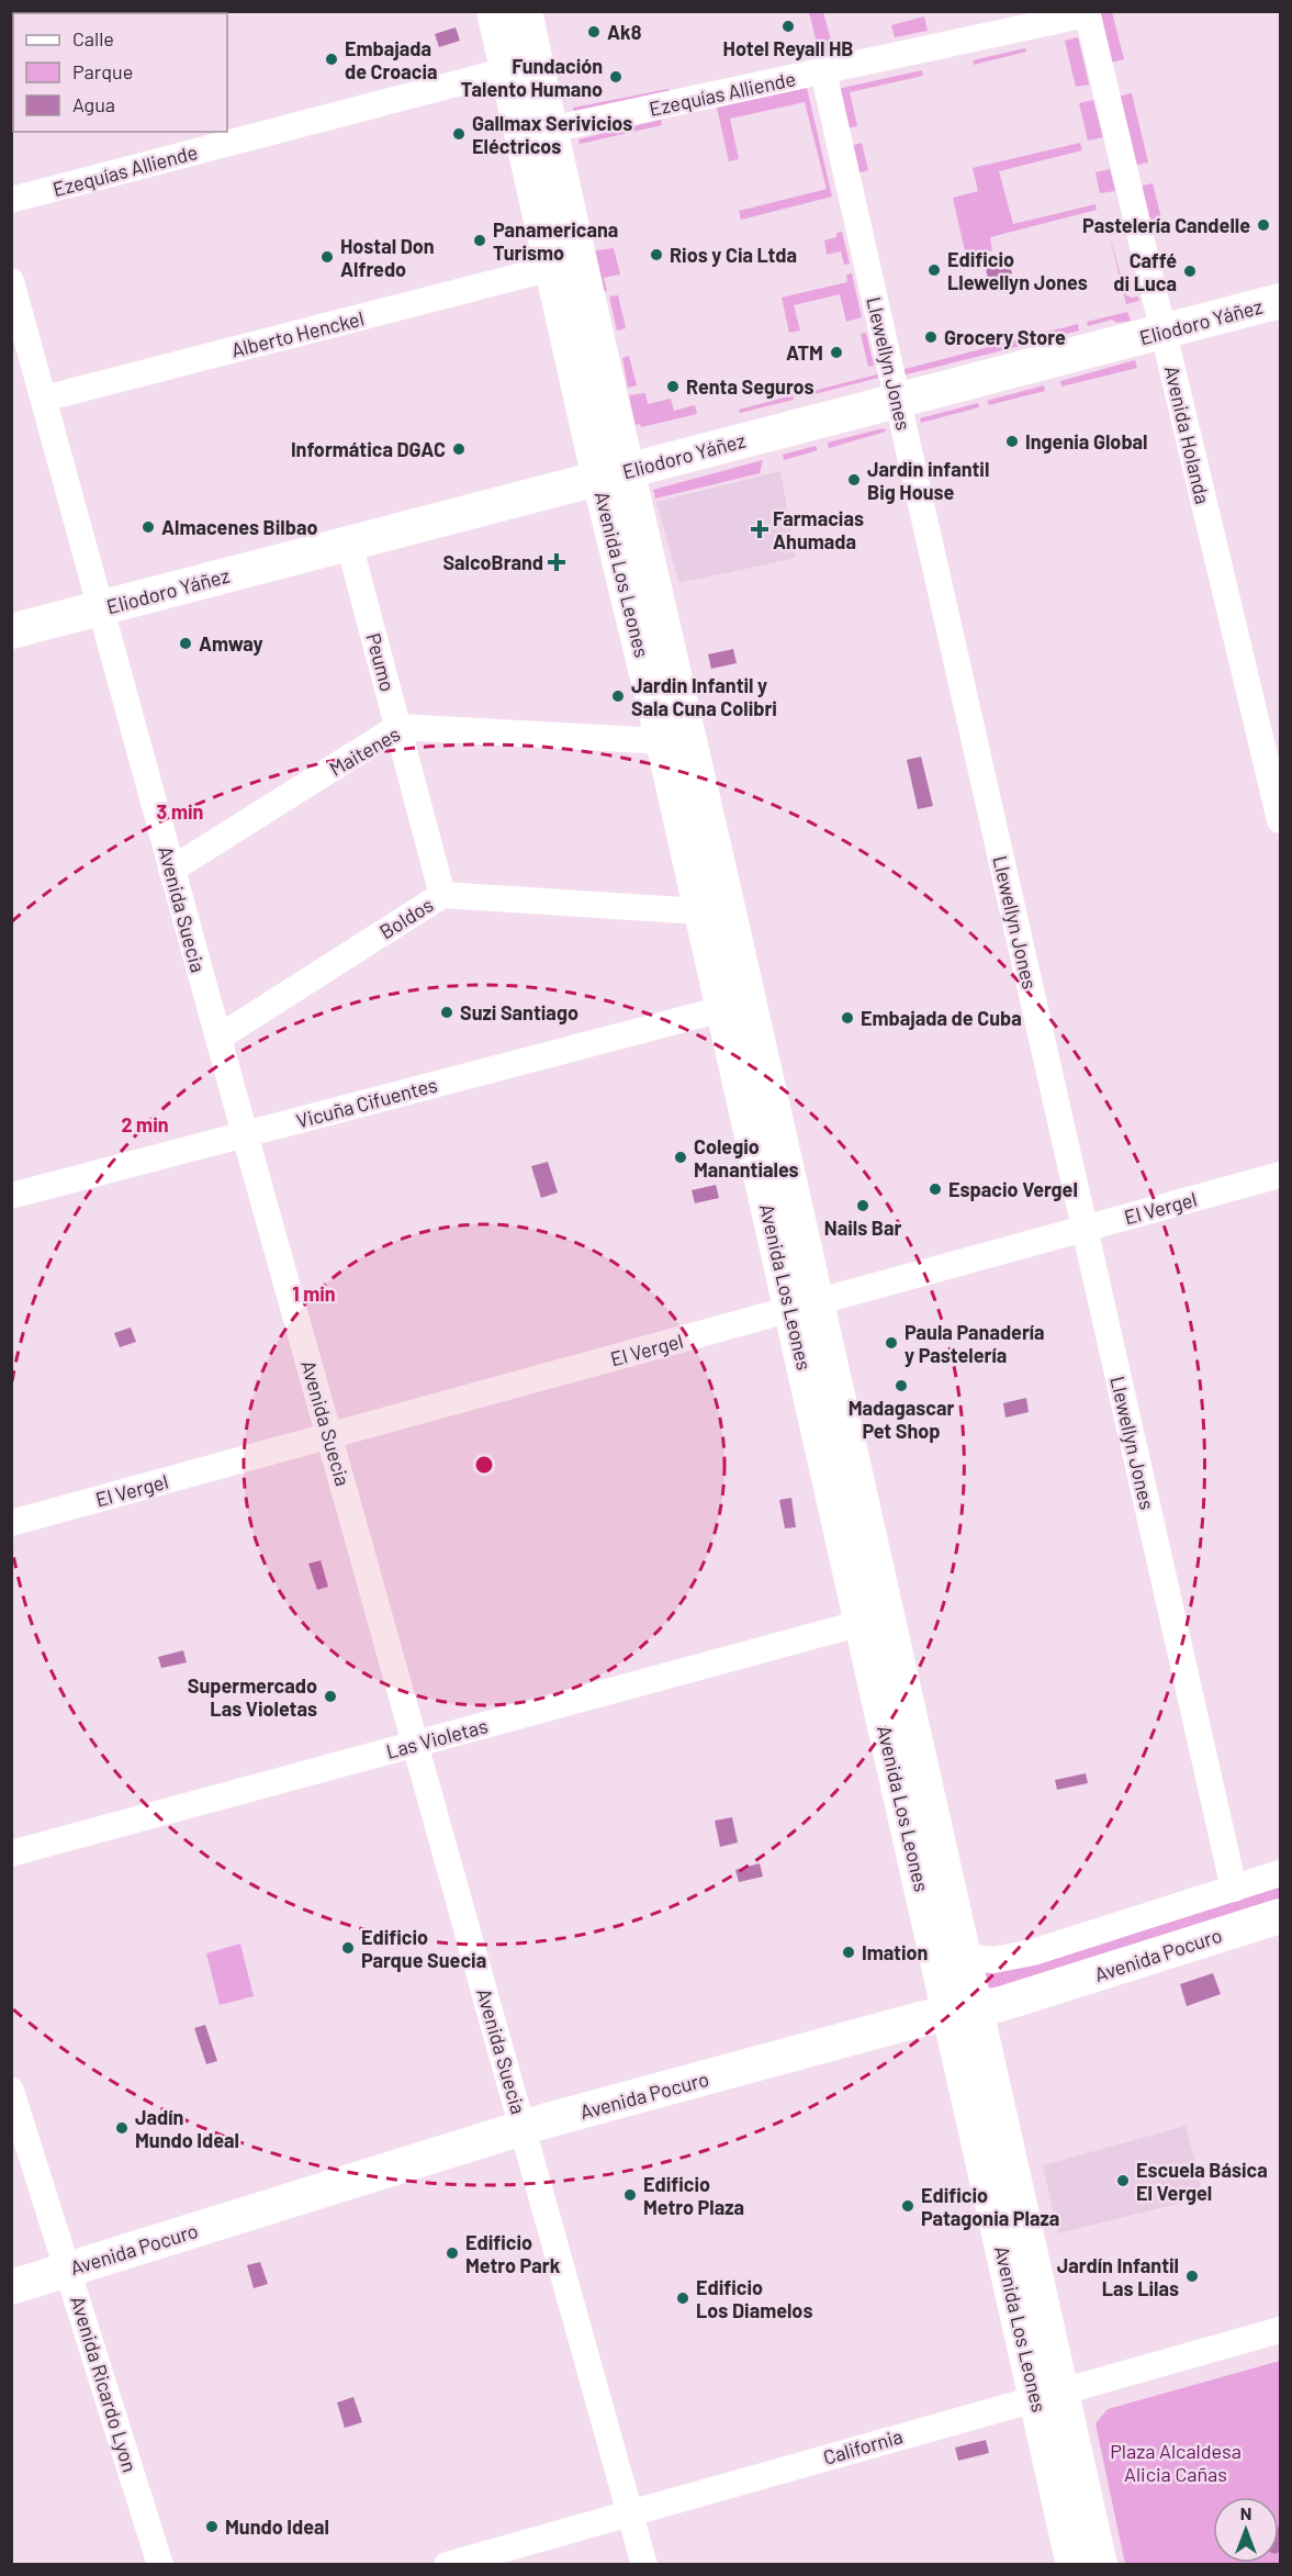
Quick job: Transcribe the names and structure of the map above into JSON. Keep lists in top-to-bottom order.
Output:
{
  "streets": {
    "main road": ["Eliodoro Yáñez", "Avenida Los Leones", "Avenida Pocuro"],
    "street": [
      "Ezequías Alliende",
      "Alberto Henckel",
      "Llewellyn Jones",
      "Avenida Holanda",
      "Peumo",
      "Maitenes",
      "Avenida Suecia",
      "Boldos",
      "Vicuña Cifuentes",
      "El Vergel",
      "Las Violetas",
      "Avenida Ricardo Lyon",
      "California"
    ]
  },
  "crossings": [
    ["Ezequías Alliende", "Llewellyn Jones"],
    ["Ezequías Alliende", "Avenida Holanda"],
    ["Ezequías Alliende", "Avenida Los Leones"],
    ["Eliodoro Yáñez", "Llewellyn Jones"],
    ["Eliodoro Yáñez", "Avenida Holanda"],
    ["Eliodoro Yáñez", "Avenida Los Leones"],
    ["Eliodoro Yáñez", "Peumo"],
    ["Eliodoro Yáñez", "Avenida Suecia"],
    ["Alberto Henckel", "Avenida Los Leones"],
    ["Alberto Henckel", "Avenida Suecia"],
    ["Llewellyn Jones", "El Vergel"],
    ["Llewellyn Jones", "Avenida Pocuro"],
    ["Avenida Los Leones", "Maitenes"],
    ["Avenida Los Leones", "Boldos"],
    ["Avenida Los Leones", "Vicuña Cifuentes"],
    ["Avenida Los Leones", "El Vergel"],
    ["Avenida Los Leones", "Las Violetas"],
    ["Avenida Los Leones", "Avenida Pocuro"],
    ["Avenida Los Leones", "California"],
    ["Peumo", "Maitenes"],
    ["Peumo", "Boldos"],
    ["Maitenes", "Avenida Suecia"],
    ["Avenida Suecia", "Boldos"],
    ["Avenida Suecia", "Vicuña Cifuentes"],
    ["Avenida Suecia", "El Vergel"],
    ["Avenida Suecia", "Las Violetas"],
    ["Avenida Suecia", "Avenida Pocuro"],
    ["Avenida Suecia", "California"],
    ["Avenida Pocuro", "Avenida Ricardo Lyon"]
  ],
  "parks": ["Plaza Alcaldesa Alicia Cañas"],
  "places": {
    "other": [
      "Hotel Reyall HB",
      "Ak8",
      "Embajada de Croacia",
      "Fundación Talento Humano",
      "Gallmax Serivicios Eléctricos",
      "Pastelería Candelle",
      "Panamericana Turismo",
      "Rios y Cia Ltda",
      "Hostal Don Alfredo",
      "Edificio Llewellyn Jones",
      "Caffé di Luca",
      "Grocery Store",
      "ATM",
      "Renta Seguros",
      "Ingenia Global",
      "Informática DGAC",
      "Jardin infantil Big House",
      "Almacenes Bilbao",
      "Amway",
      "Jardin Infantil y Sala Cuna Colibri",
      "Suzi Santiago",
      "Embajada de Cuba",
      "Colegio Manantiales",
      "Espacio Vergel",
      "Nails Bar",
      "Paula Panadería y Pastelería",
      "Madagascar Pet Shop",
      "Supermercado Las Violetas",
      "Edificio Parque Suecia",
      "Imation",
      "Jadín Mundo Ideal",
      "Escuela Básica El Vergel",
      "Edificio Metro Plaza",
      "Edificio Patagonia Plaza",
      "Edificio Metro Park",
      "Jardín Infantil Las Lilas",
      "Edificio Los Diamelos",
      "Mundo Ideal"
    ],
    "health": ["Farmacias Ahumada", "SalcoBrand"]
  },
  "legend": ["Calle", "Parque", "Agua"],
  "north": "top",
  "rings": ["3 min", "2 min", "1 min"]
}
